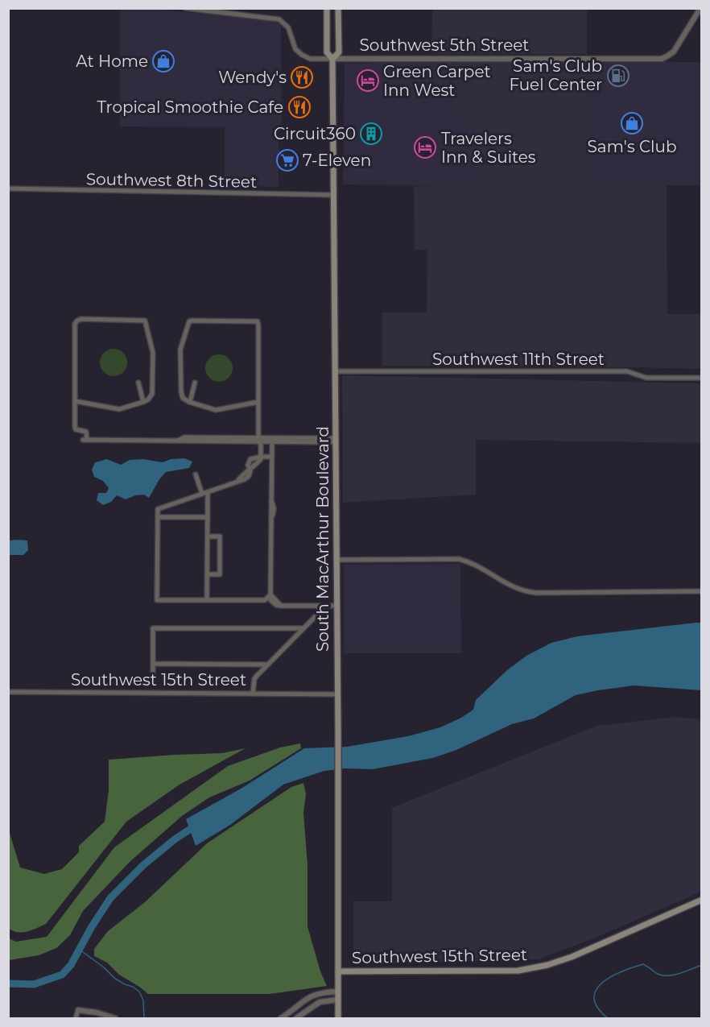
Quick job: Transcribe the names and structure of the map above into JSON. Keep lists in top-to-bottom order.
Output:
{
  "streets": {
    "main road": ["South MacArthur Boulevard", "Southwest 15th Street"],
    "street": ["Southwest 5th Street", "Southwest 8th Street", "Southwest 11th Street"]
  },
  "crossings": [
    ["Southwest 5th Street", "South MacArthur Boulevard"],
    ["Southwest 8th Street", "South MacArthur Boulevard"],
    ["Southwest 11th Street", "South MacArthur Boulevard"],
    ["South MacArthur Boulevard", "Southwest 15th Street"]
  ],
  "places": {
    "shop": ["At Home", "Sam's Club"],
    "fuel station": ["Sam's Club Fuel Center"],
    "restaurant": ["Wendy's", "Tropical Smoothie Cafe"],
    "hotel": ["Green Carpet Inn West", "Travelers Inn & Suites"],
    "building": ["Circuit360"],
    "supermarket": ["7-Eleven"]
  }
}
